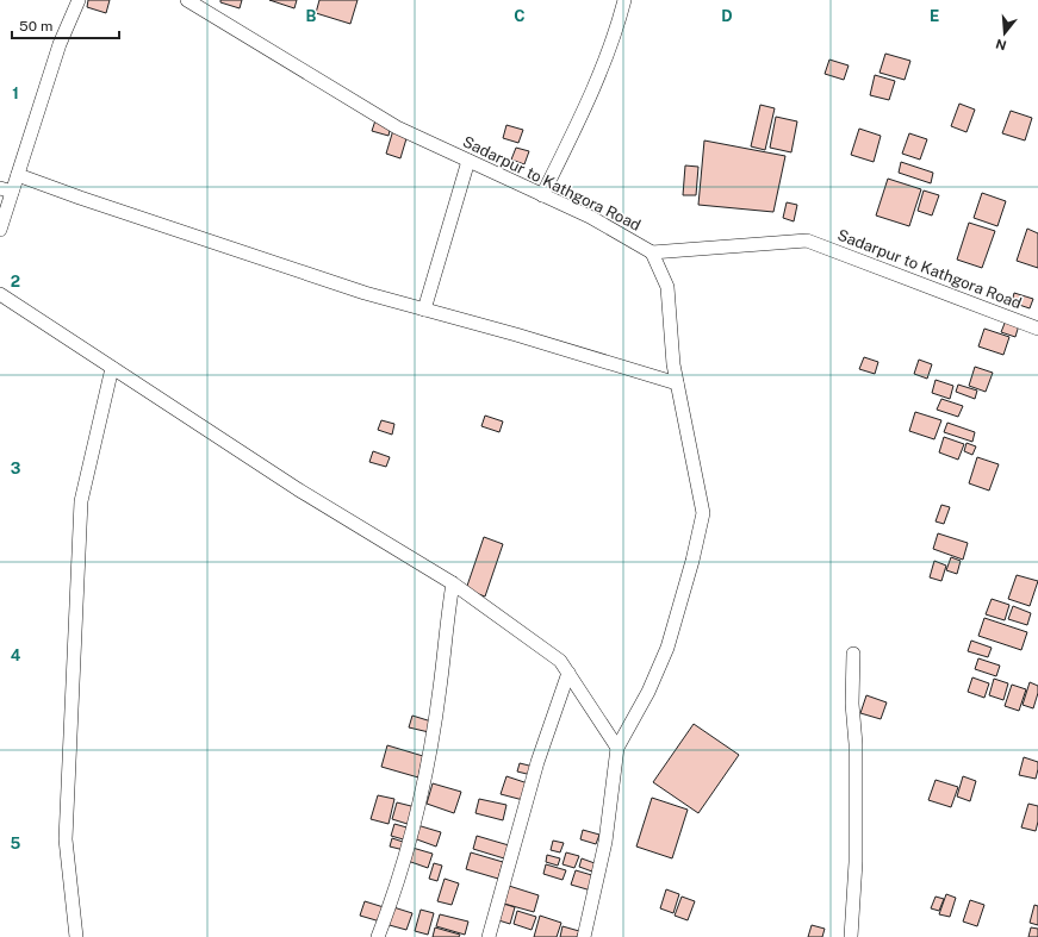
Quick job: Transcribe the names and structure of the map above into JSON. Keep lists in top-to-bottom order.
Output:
{
  "streets": {
    "street": ["Sadarpur to Kathgora Road"]
  },
  "scale_bar": "50 m",
  "north": "bottom",
  "grid": {
    "columns": [
      "B",
      "C",
      "D",
      "E"
    ],
    "rows": [
      "1",
      "2",
      "3",
      "4",
      "5"
    ]
  }
}
